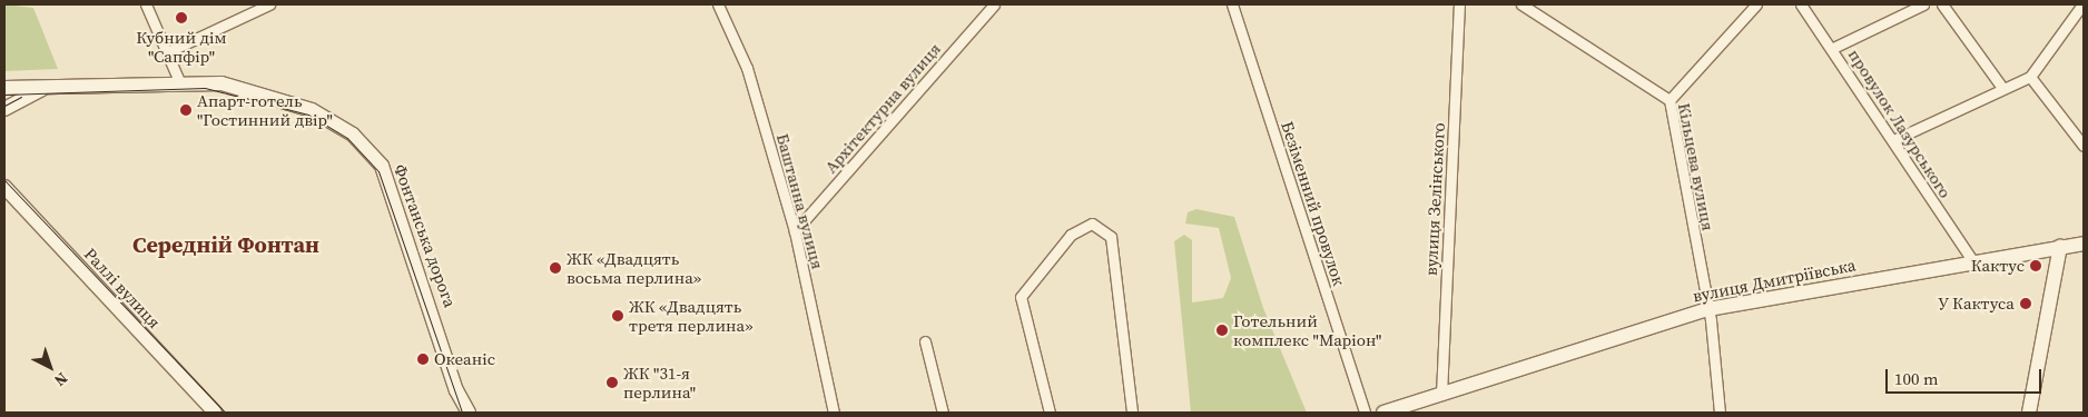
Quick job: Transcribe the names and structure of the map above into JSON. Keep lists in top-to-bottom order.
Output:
{
  "streets": {
    "main road": ["Фонтанська дорога", "вулиця Дмитріївська", "Раллі вулиця"],
    "street": [
      "Архітектурна вулиця",
      "провулок Лазурського",
      "Кільцева вулиця",
      "вулиця Зелінського",
      "Баштанна вулиця",
      "Безіменний провулок"
    ]
  },
  "crossings": [
    ["Архітектурна вулиця", "Баштанна вулиця"],
    ["провулок Лазурського", "вулиця Дмитріївська"],
    ["Кільцева вулиця", "вулиця Дмитріївська"],
    ["вулиця Зелінського", "вулиця Дмитріївська"]
  ],
  "districts": ["Середній Фонтан"],
  "places": [
    "Кубний дім \"Сапфір\"",
    "Апарт-готель \"Гостинний двір\"",
    "Кактус",
    "ЖК «Двадцять восьма перлина»",
    "У Кактуса",
    "ЖК «Двадцять третя перлина»",
    "Готельний комплекс \"Маріон\"",
    "Океаніс",
    "ЖК \"31-я перлина\""
  ],
  "scale_bar": "100 m",
  "north": "bottom right"
}
